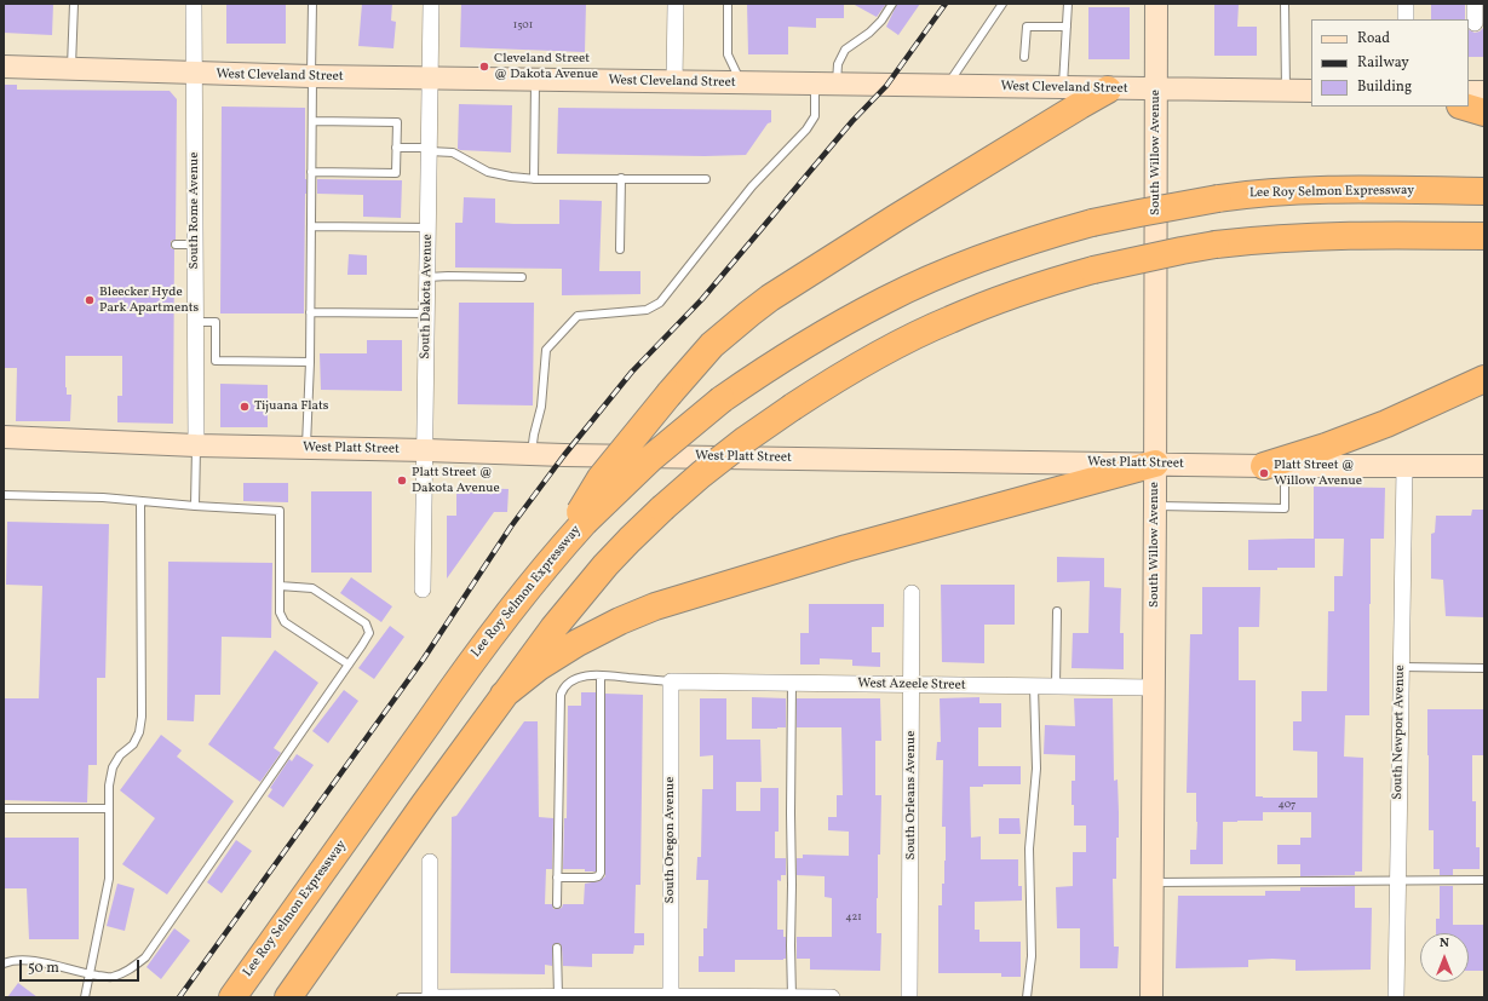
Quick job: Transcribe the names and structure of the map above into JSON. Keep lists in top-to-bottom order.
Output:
{
  "streets": {
    "highway": ["Lee Roy Selmon Expressway"],
    "main road": ["West Cleveland Street", "South Willow Avenue", "West Platt Street"],
    "street": [
      "South Rome Avenue",
      "South Dakota Avenue",
      "West Azeele Street",
      "South Newport Avenue",
      "South Orleans Avenue",
      "South Oregon Avenue"
    ]
  },
  "crossings": [
    ["West Cleveland Street", "South Willow Avenue"],
    ["West Cleveland Street", "South Rome Avenue"],
    ["West Cleveland Street", "South Dakota Avenue"],
    ["South Willow Avenue", "West Platt Street"],
    ["South Willow Avenue", "West Azeele Street"],
    ["South Rome Avenue", "West Platt Street"],
    ["South Dakota Avenue", "West Platt Street"],
    ["West Platt Street", "South Newport Avenue"],
    ["West Azeele Street", "South Orleans Avenue"],
    ["West Azeele Street", "South Oregon Avenue"]
  ],
  "places": [
    "Cleveland Street @ Dakota Avenue",
    "Bleecker Hyde Park Apartments",
    "Tijuana Flats",
    "Platt Street @ Willow Avenue",
    "Platt Street @ Dakota Avenue"
  ],
  "house_numbers": ["1501", "407", "421"],
  "legend": ["Road", "Railway", "Building"],
  "scale_bar": "50 m",
  "north": "top"
}
